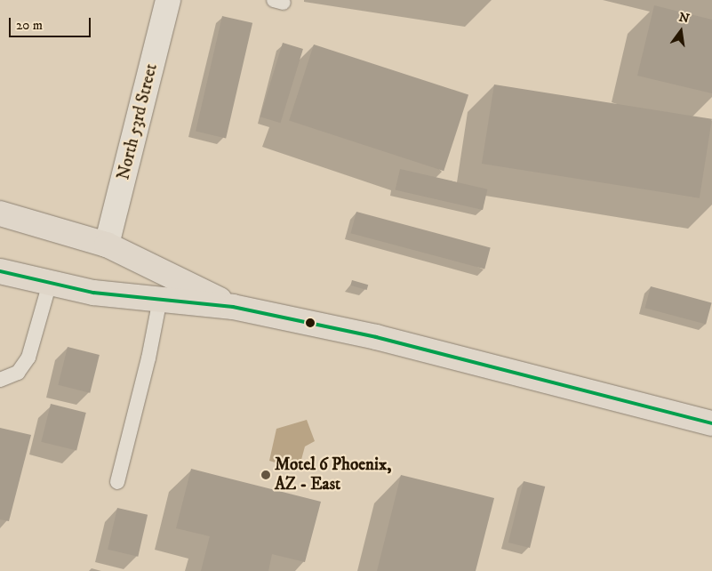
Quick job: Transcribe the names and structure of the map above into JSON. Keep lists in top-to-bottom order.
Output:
{
  "streets": {
    "street": ["North 53rd Street"]
  },
  "places": ["Motel 6 Phoenix, AZ - East"],
  "scale_bar": "20 m",
  "north": "top"
}
